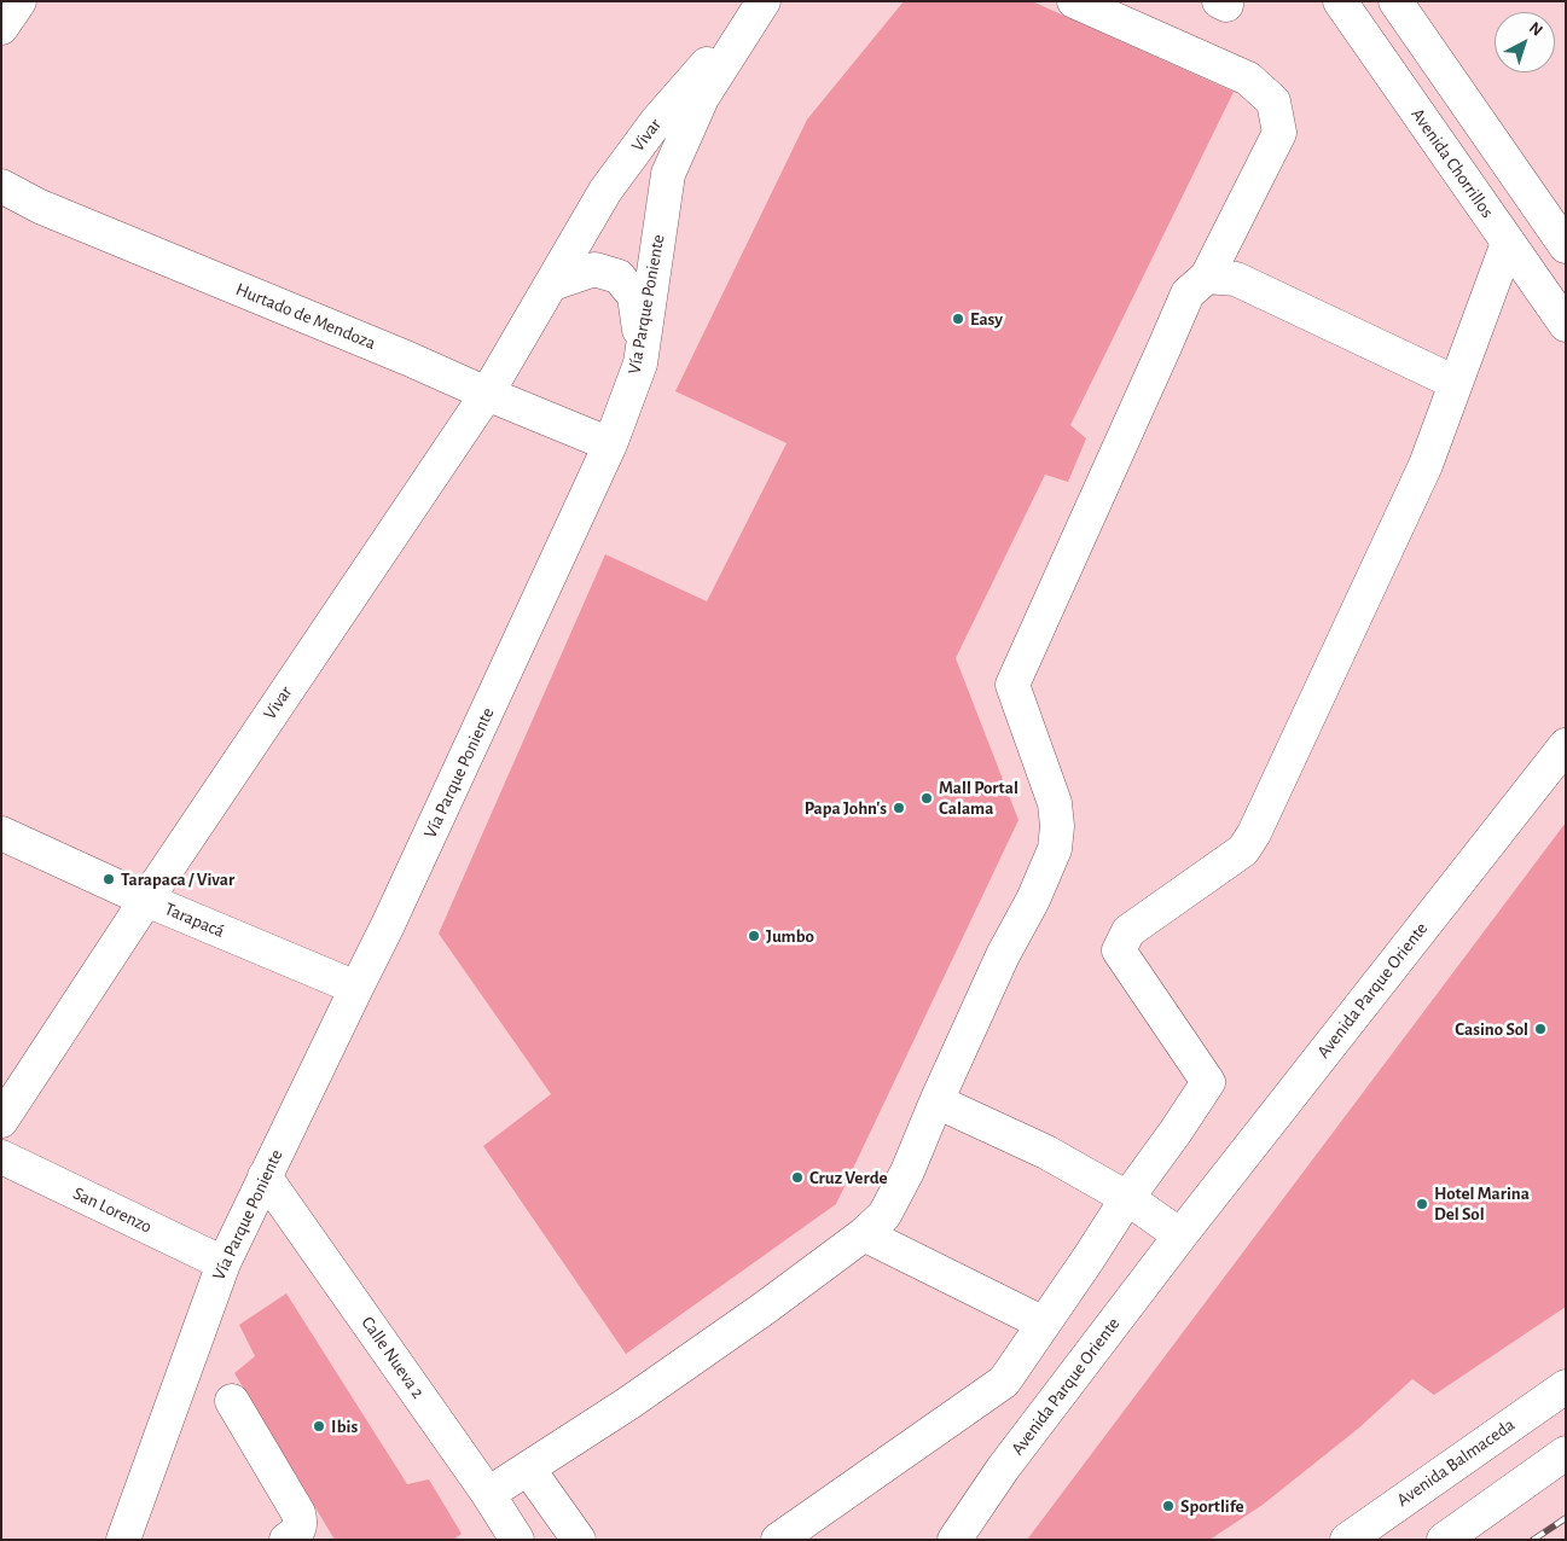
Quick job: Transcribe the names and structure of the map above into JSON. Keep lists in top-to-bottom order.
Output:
{
  "streets": {
    "street": [
      "Vivar",
      "Avenida Chorrillos",
      "Vía Parque Poniente",
      "Hurtado de Mendoza",
      "Tarapacá",
      "Avenida Parque Oriente",
      "San Lorenzo",
      "Calle Nueva 2",
      "Avenida Balmaceda"
    ]
  },
  "crossings": [
    ["Vivar", "Vía Parque Poniente"],
    ["Vivar", "Hurtado de Mendoza"],
    ["Vivar", "Tarapacá"],
    ["Vía Parque Poniente", "Hurtado de Mendoza"],
    ["Vía Parque Poniente", "Tarapacá"],
    ["Vía Parque Poniente", "San Lorenzo"],
    ["Vía Parque Poniente", "Calle Nueva 2"]
  ],
  "places": [
    "Easy",
    "Mall Portal Calama",
    "Papa John's",
    "Tarapaca / Vivar",
    "Jumbo",
    "Casino Sol",
    "Cruz Verde",
    "Hotel Marina Del Sol",
    "Ibis",
    "Sportlife"
  ],
  "north": "top right"
}
